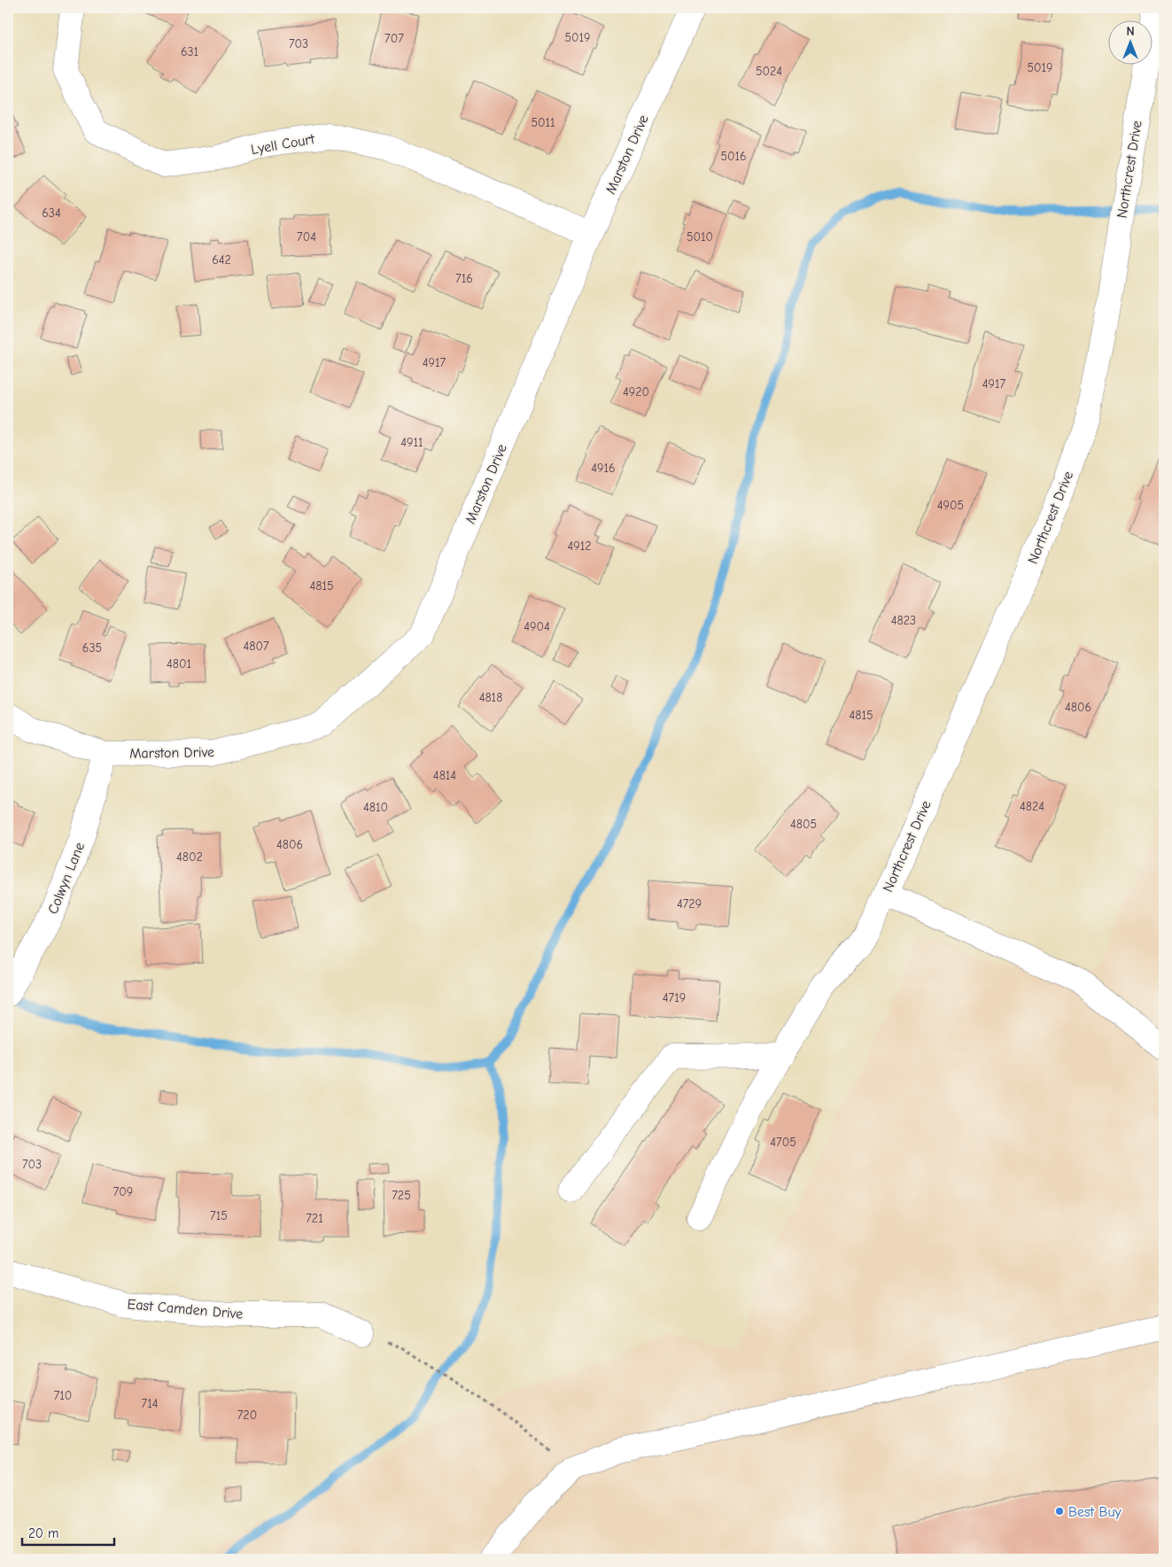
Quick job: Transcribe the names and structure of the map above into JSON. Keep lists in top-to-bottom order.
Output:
{
  "streets": {
    "street": [
      "Lyell Court",
      "Marston Drive",
      "Northcrest Drive",
      "Colwyn Lane",
      "East Camden Drive"
    ]
  },
  "crossings": [
    ["Lyell Court", "Marston Drive"],
    ["Marston Drive", "Colwyn Lane"]
  ],
  "places": ["Best Buy"],
  "house_numbers": [
    "5019",
    "707",
    "703",
    "631",
    "5019",
    "5024",
    "5011",
    "5016",
    "634",
    "704",
    "5010",
    "642",
    "716",
    "4917",
    "4917",
    "4920",
    "4911",
    "4916",
    "4905",
    "4912",
    "4815",
    "4823",
    "4904",
    "4807",
    "635",
    "4801",
    "4818",
    "4806",
    "4815",
    "4814",
    "4824",
    "4810",
    "4805",
    "4806",
    "4802",
    "4729",
    "4719",
    "4705",
    "703",
    "709",
    "725",
    "715",
    "721",
    "710",
    "714",
    "720"
  ],
  "scale_bar": "20 m",
  "north": "top"
}
